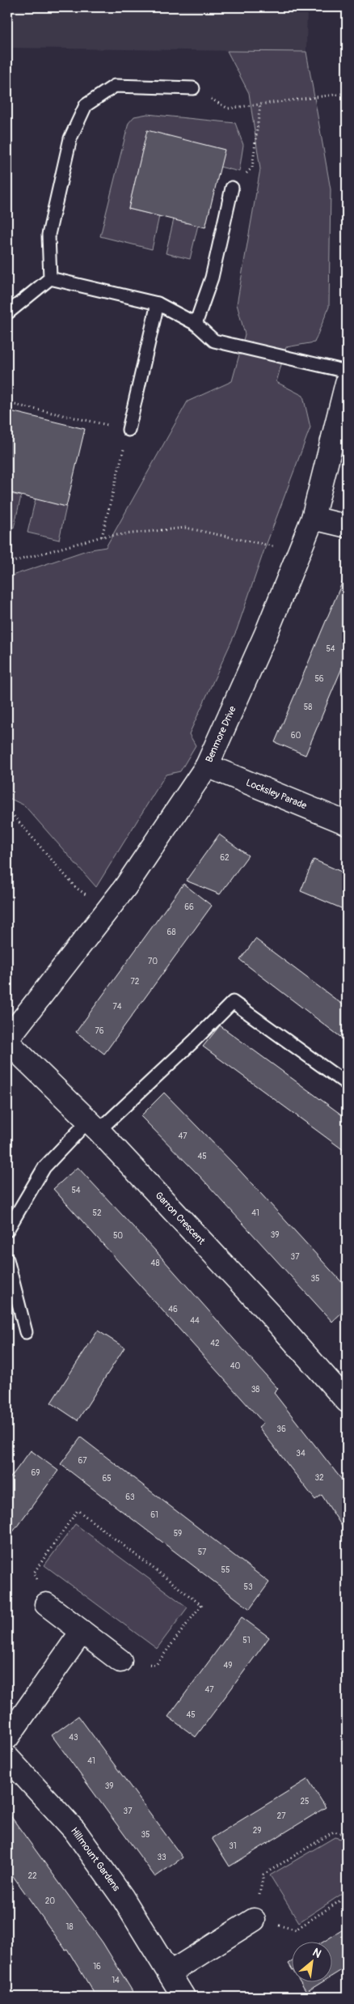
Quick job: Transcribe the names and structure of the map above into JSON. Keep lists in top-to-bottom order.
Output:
{
  "streets": {
    "street": [
      "Benmore Drive",
      "Locksley Parade",
      "Garron Crescent",
      "Hillmount Gardens"
    ]
  },
  "crossings": [
    ["Benmore Drive", "Locksley Parade"],
    ["Benmore Drive", "Garron Crescent"]
  ],
  "house_numbers": [
    "54",
    "56",
    "58",
    "60",
    "62",
    "66",
    "68",
    "70",
    "72",
    "74",
    "76",
    "47",
    "45",
    "54",
    "52",
    "41",
    "39",
    "50",
    "37",
    "48",
    "35",
    "46",
    "44",
    "42",
    "40",
    "38",
    "36",
    "34",
    "67",
    "69",
    "32",
    "65",
    "63",
    "61",
    "59",
    "57",
    "55",
    "53",
    "51",
    "49",
    "47",
    "45",
    "43",
    "41",
    "39",
    "25",
    "37",
    "27",
    "29",
    "35",
    "31",
    "33",
    "22",
    "20",
    "18",
    "16",
    "14"
  ],
  "north": "top right"
}
